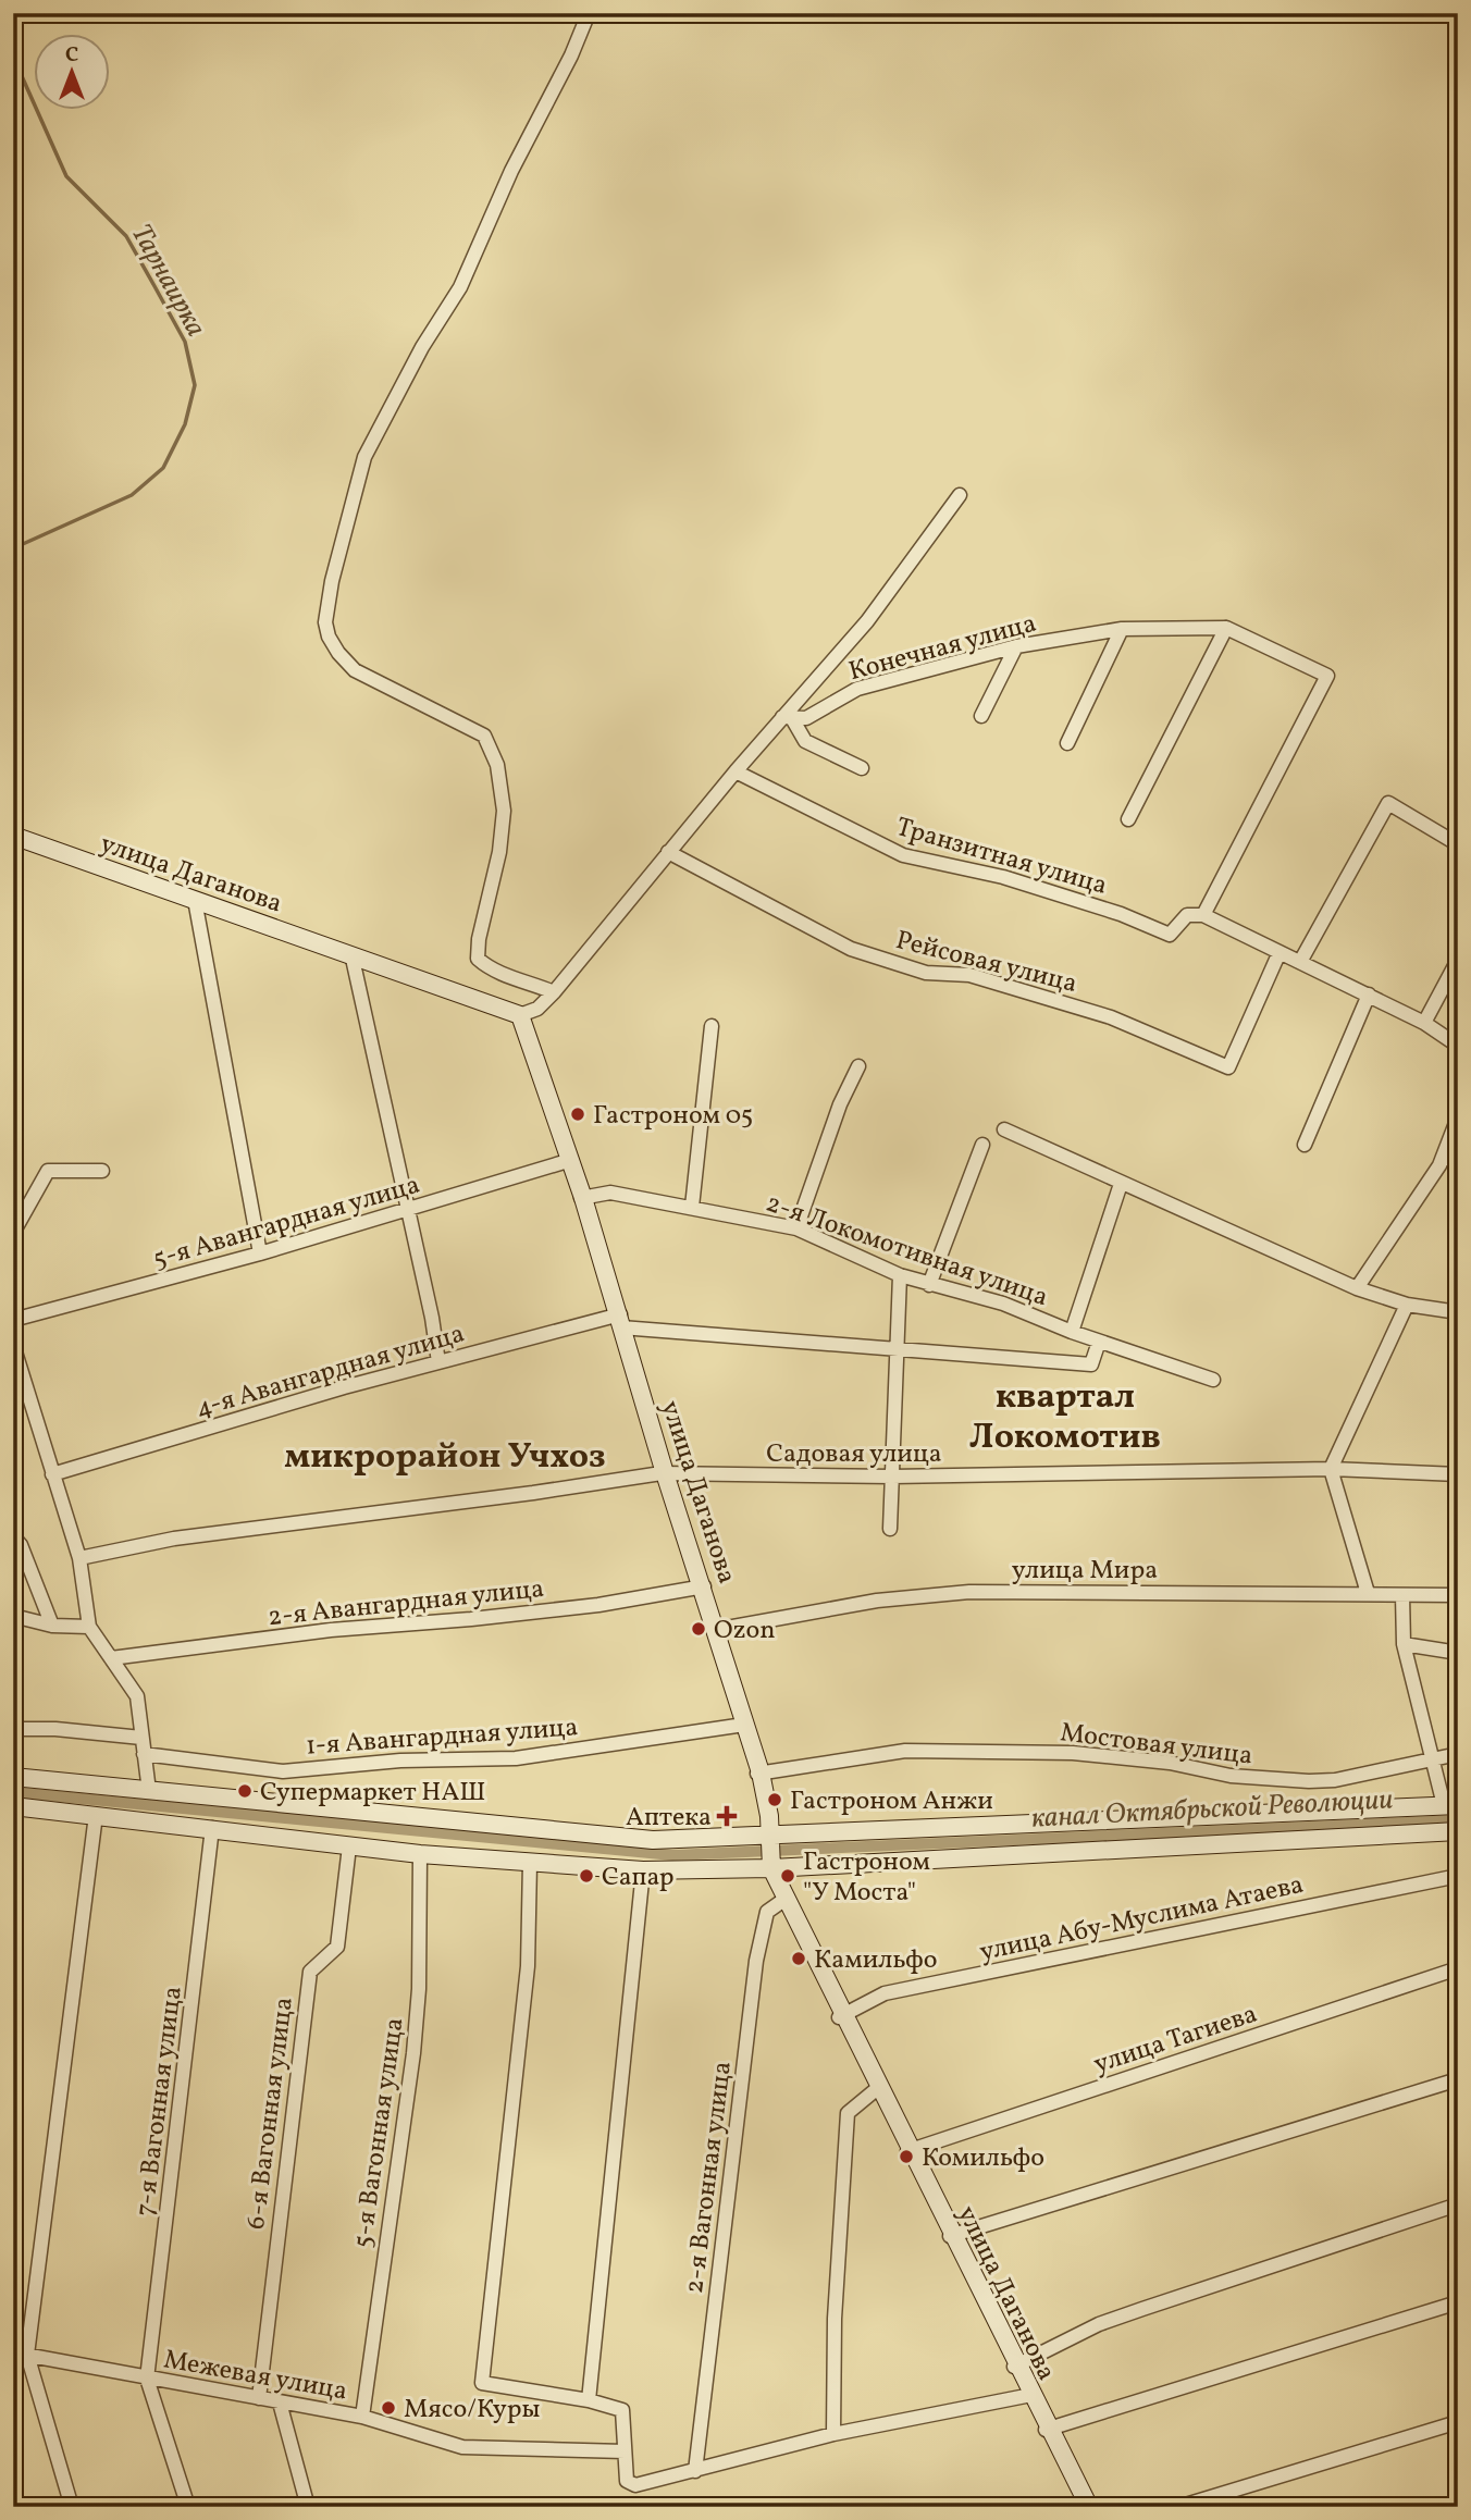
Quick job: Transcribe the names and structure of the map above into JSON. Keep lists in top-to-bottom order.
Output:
{
  "streets": {
    "main road": ["улица Даганова"],
    "street": [
      "Конечная улица",
      "Транзитная улица",
      "Рейсовая улица",
      "5-я Авангардная улица",
      "2-я Локомотивная улица",
      "4-я Авангардная улица",
      "Садовая улица",
      "улица Мира",
      "2-я Авангардная улица",
      "1-я Авангардная улица",
      "Мостовая улица",
      "улица Абу-Муслима Атаева",
      "улица Тагиева",
      "7-я Вагонная улица",
      "6-я Вагонная улица",
      "5-я Вагонная улица",
      "2-я Вагонная улица",
      "Межевая улица"
    ]
  },
  "crossings": [
    ["Конечная улица", "Транзитная улица"],
    ["Конечная улица", "улица Даганова"],
    ["Конечная улица", "Рейсовая улица"],
    ["улица Даганова", "5-я Авангардная улица"],
    ["улица Даганова", "2-я Локомотивная улица"],
    ["улица Даганова", "4-я Авангардная улица"],
    ["улица Даганова", "Садовая улица"],
    ["улица Даганова", "улица Мира"],
    ["улица Даганова", "2-я Авангардная улица"],
    ["улица Даганова", "1-я Авангардная улица"],
    ["улица Даганова", "Мостовая улица"],
    ["улица Даганова", "улица Абу-Муслима Атаева"],
    ["улица Даганова", "улица Тагиева"],
    ["улица Даганова", "2-я Вагонная улица"],
    ["2-я Локомотивная улица", "4-я Авангардная улица"],
    ["7-я Вагонная улица", "Межевая улица"],
    ["6-я Вагонная улица", "Межевая улица"],
    ["5-я Вагонная улица", "Межевая улица"]
  ],
  "districts": ["квартал Локомотив", "микрорайон Учхоз"],
  "water": ["Тарнаирка", "канал Октябрьской Революции"],
  "places": {
    "other": [
      "Гастроном 05",
      "Ozon",
      "Супермаркет НАШ",
      "Гастроном Анжи",
      "Сапар",
      "Гастроном \"У Моста\"",
      "Камильфо",
      "Комильфо",
      "Мясо/Куры"
    ],
    "health": ["Аптека"]
  },
  "north": "top"
}
